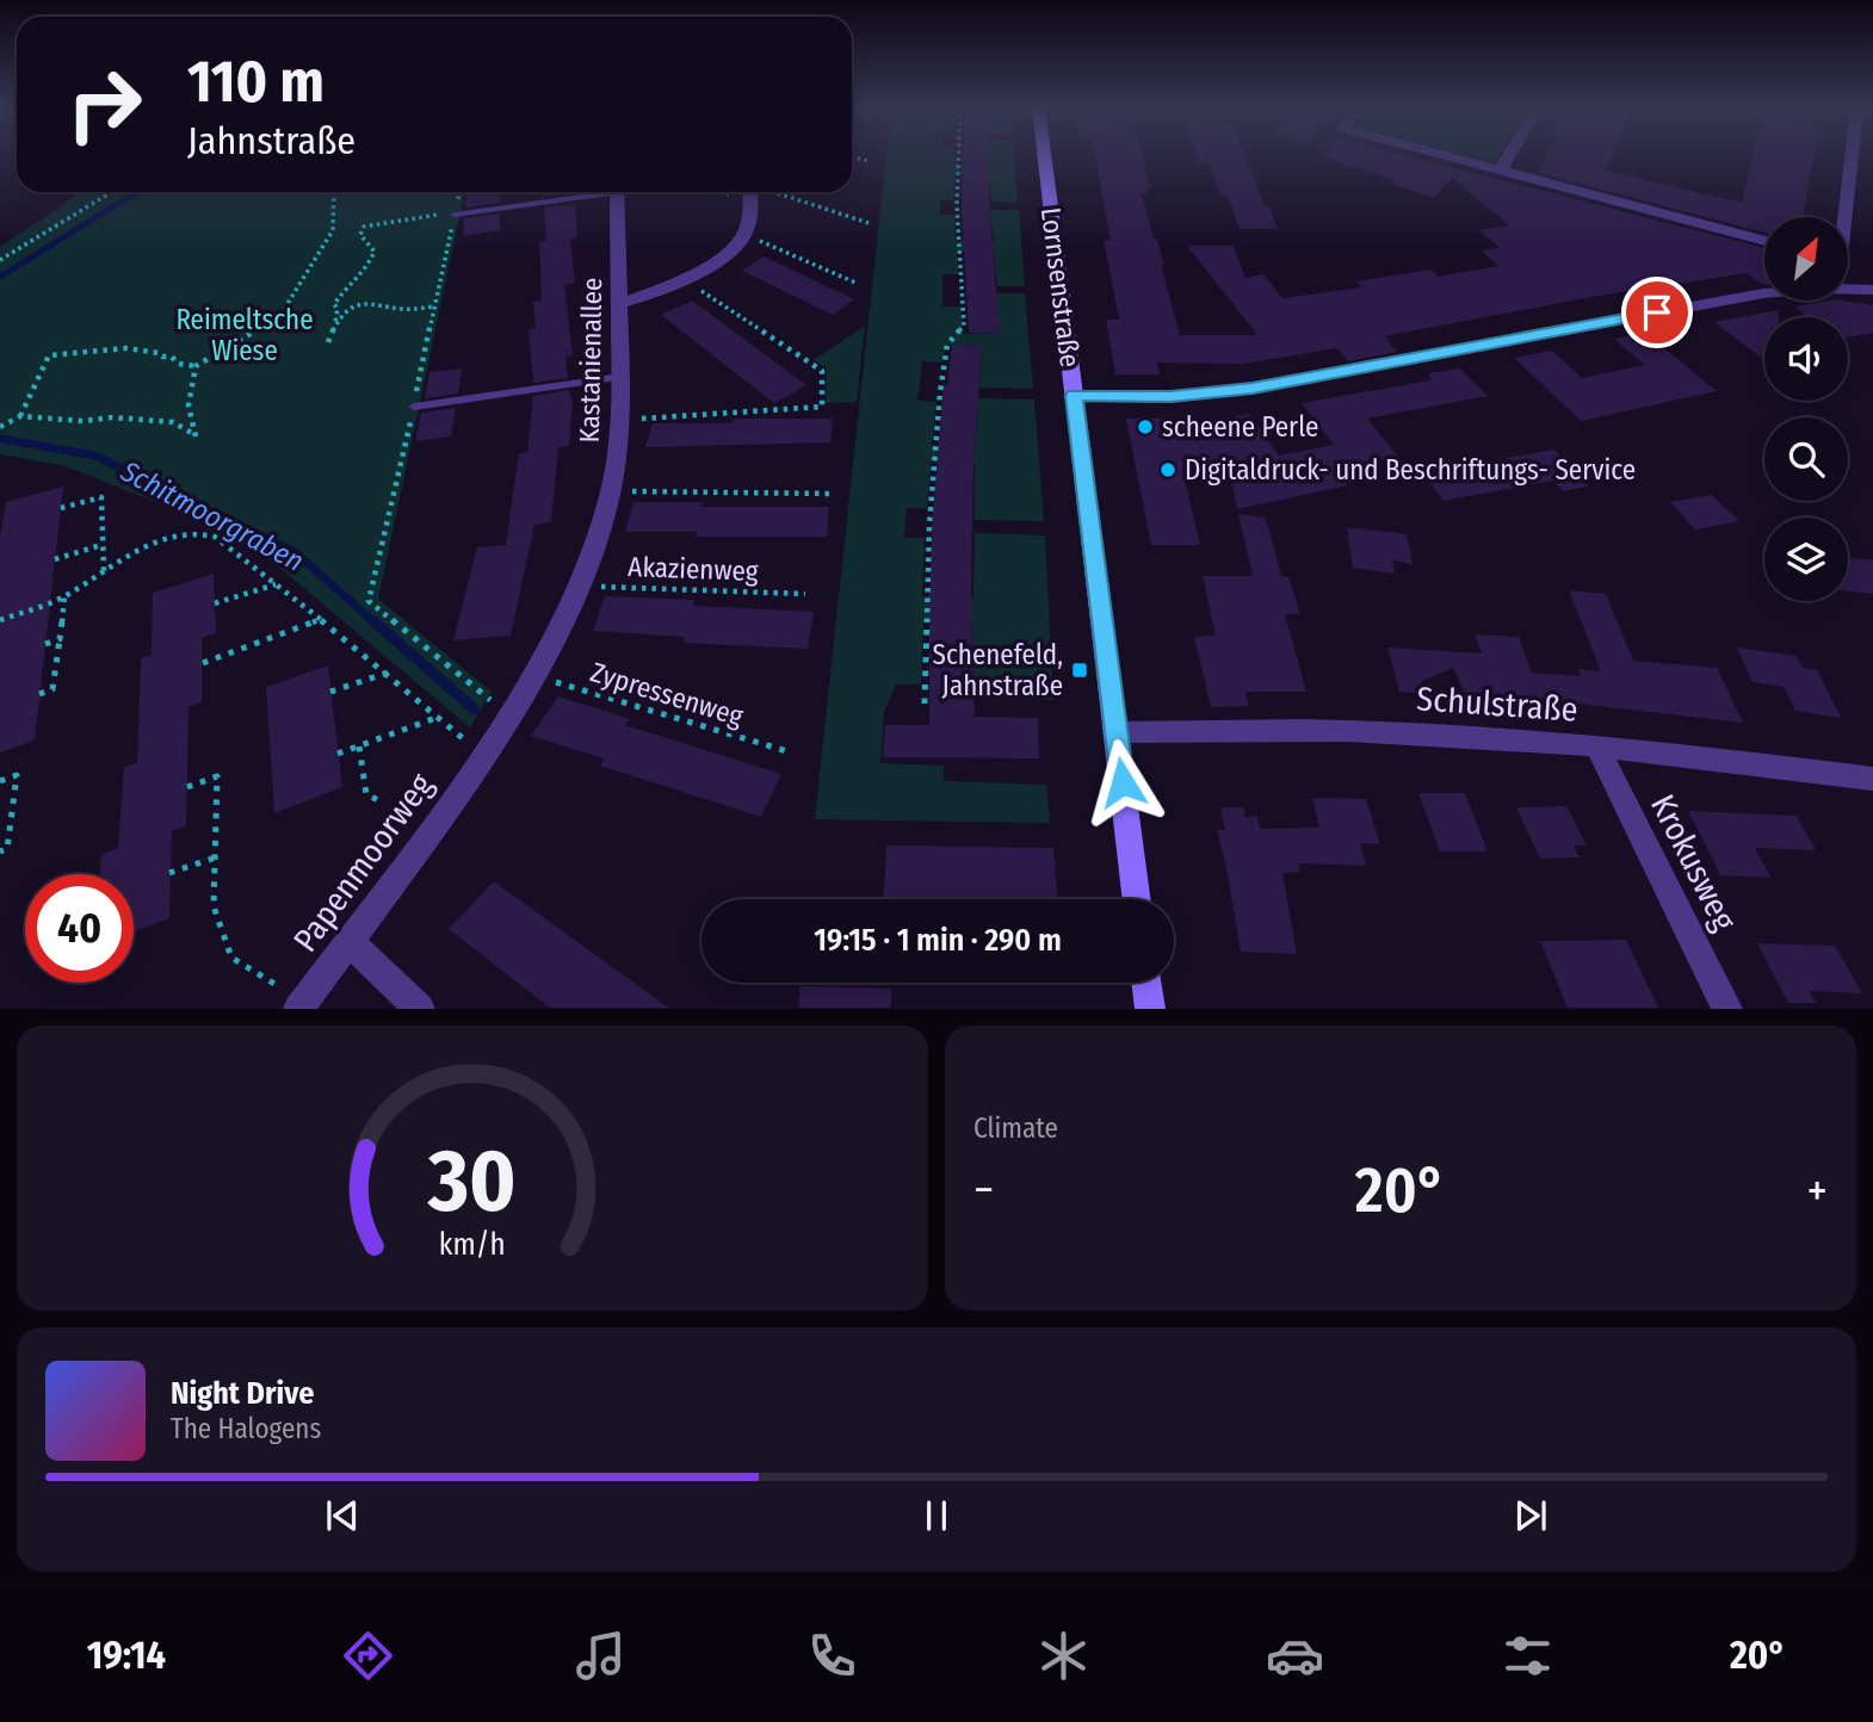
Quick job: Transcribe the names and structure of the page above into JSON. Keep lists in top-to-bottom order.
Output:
{
  "streets": {
    "street": [
      "Lornsenstraße",
      "Kastanienallee",
      "Schulstraße",
      "Papenmoorweg",
      "Krokusweg"
    ],
    "path": ["Akazienweg", "Zypressenweg"]
  },
  "crossings": [
    ["Lornsenstraße", "Schulstraße"],
    ["Kastanienallee", "Akazienweg"],
    ["Kastanienallee", "Zypressenweg"],
    ["Kastanienallee", "Papenmoorweg"],
    ["Schulstraße", "Krokusweg"]
  ],
  "water": ["Schitmoorgraben"],
  "parks": ["Reimeltsche Wiese"],
  "places": {
    "other": ["scheene Perle", "Digitaldruck- und Beschriftungs- Service"],
    "transit": ["Schenefeld, Jahnstraße"]
  },
  "north": "top right",
  "page": {
    "turn": ["110 m", "Jahnstraße"],
    "limit": "40",
    "trip": "19:15 · 1 min · 290 m",
    "tile": "Climate",
    "heat": ["−", "20°", "+"],
    "song": ["Night Drive", "The Halogens"],
    "tabs": ["19:14", "20°"],
    "gauge": ["30", "km/h"]
  }
}
